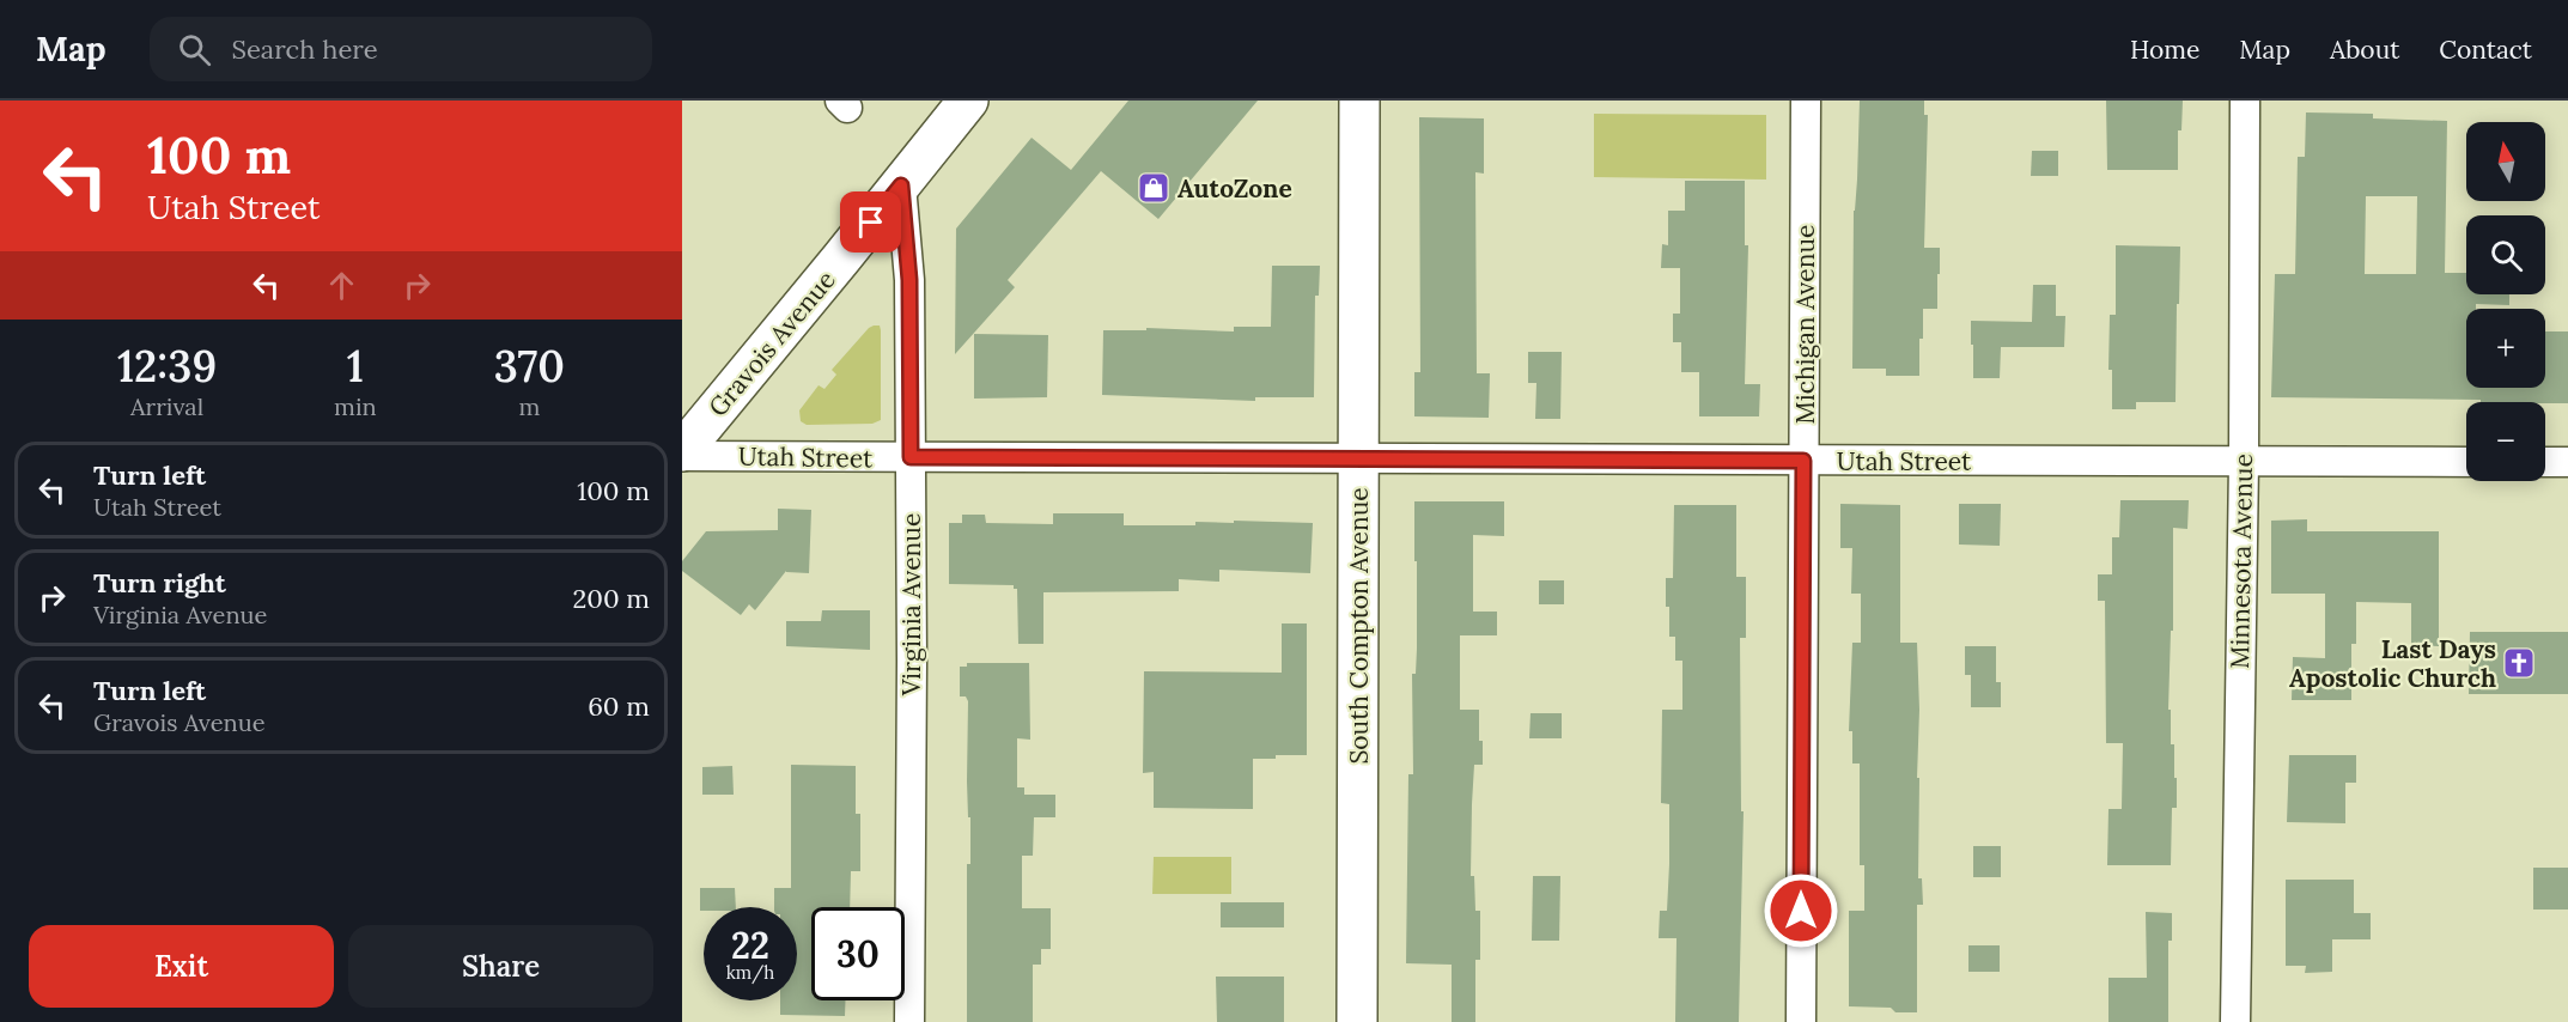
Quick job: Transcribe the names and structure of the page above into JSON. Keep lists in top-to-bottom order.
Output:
{
  "streets": {
    "street": [
      "Michigan Avenue",
      "Gravois Avenue",
      "Utah Street",
      "Minnesota Avenue",
      "Virginia Avenue",
      "South Compton Avenue"
    ]
  },
  "crossings": [
    ["Michigan Avenue", "Utah Street"],
    ["Gravois Avenue", "Utah Street"],
    ["Gravois Avenue", "Virginia Avenue"],
    ["Utah Street", "Minnesota Avenue"],
    ["Utah Street", "Virginia Avenue"],
    ["Utah Street", "South Compton Avenue"]
  ],
  "places": {
    "shop": ["AutoZone"],
    "church": ["Last Days Apostolic Church"]
  },
  "north": "top",
  "page": {
    "header": "Map",
    "search": "Search here",
    "nav": [
      "Home",
      "Map",
      "About",
      "Contact"
    ],
    "turn": ["100 m", "Utah Street"],
    "map_buttons": ["+", "−"],
    "eta": [
      "12:39",
      "Arrival",
      "1",
      "min",
      "370",
      "m"
    ],
    "list": [
      {
        "name": "Turn left",
        "note": "Utah Street",
        "value": "100 m"
      },
      {
        "name": "Turn right",
        "note": "Virginia Avenue",
        "value": "200 m"
      },
      {
        "name": "Turn left",
        "note": "Gravois Avenue",
        "value": "60 m"
      }
    ],
    "speed": "22 km/h",
    "limit": "30",
    "buttons": ["Exit", "Share"]
  }
}
